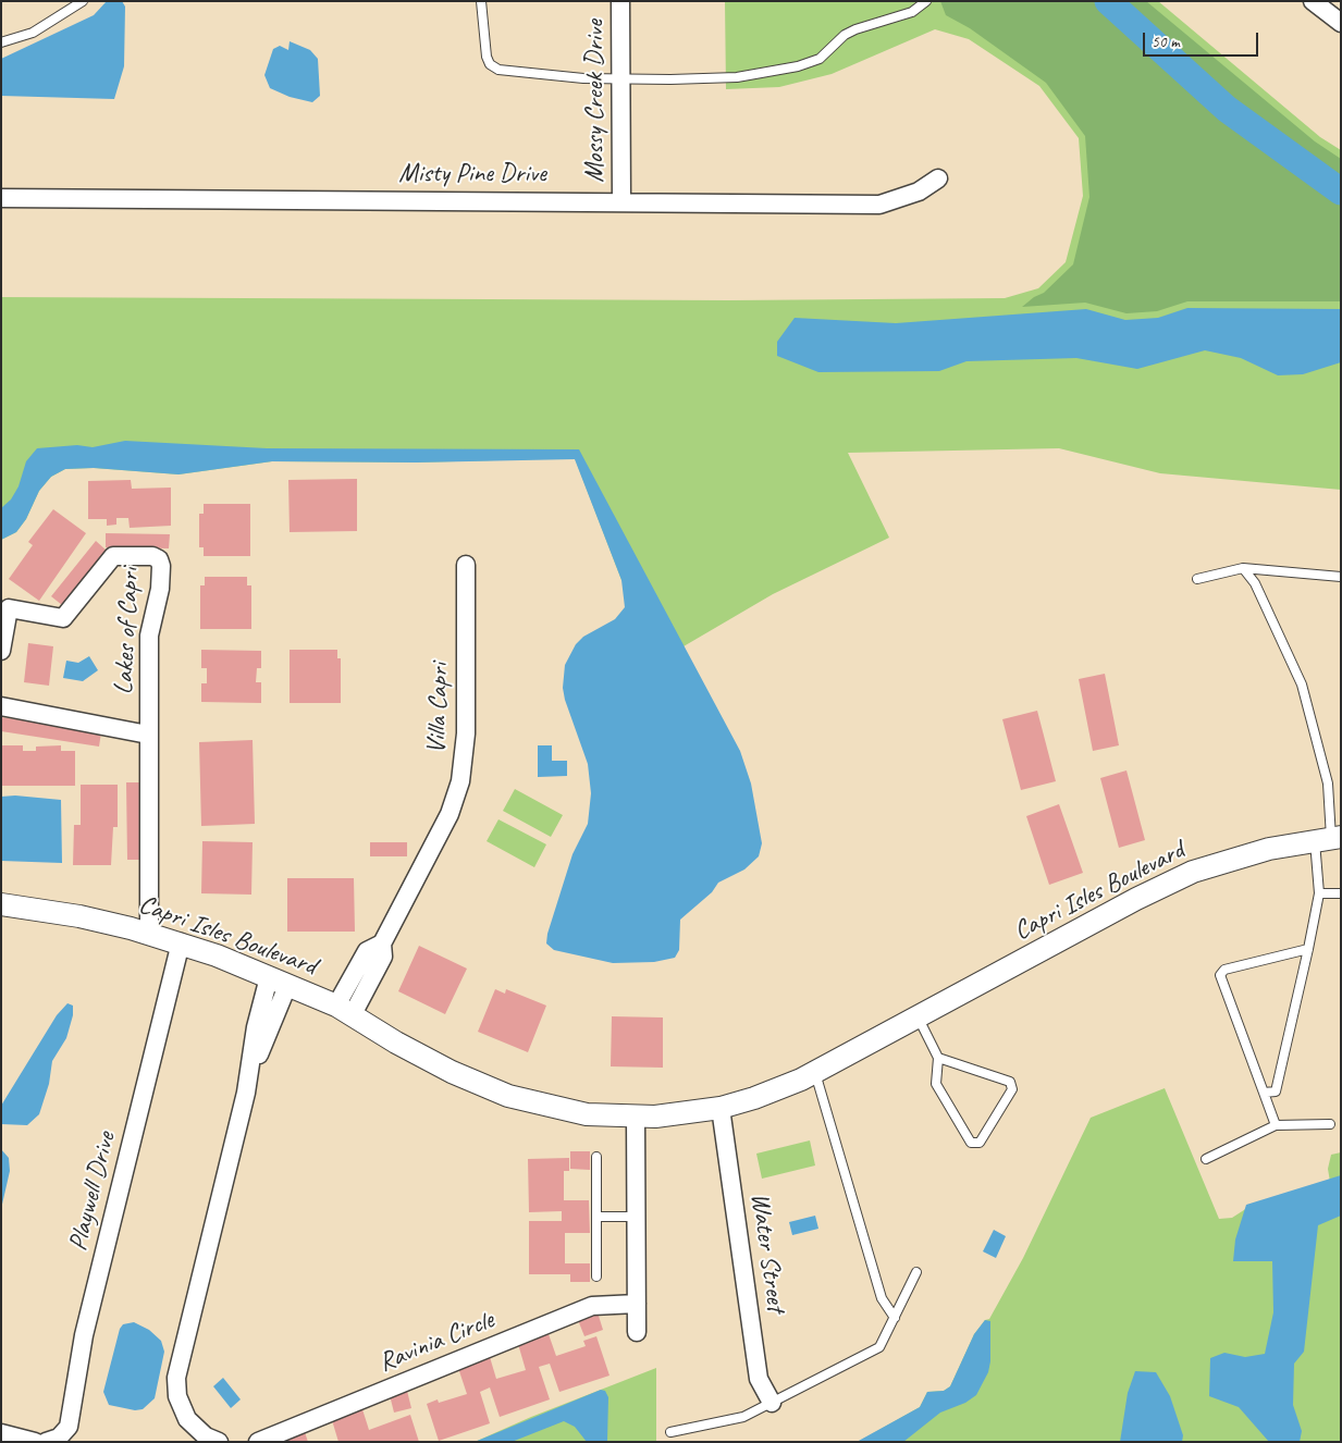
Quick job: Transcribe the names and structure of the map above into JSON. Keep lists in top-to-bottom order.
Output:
{
  "streets": {
    "street": [
      "Mossy Creek Drive",
      "Misty Pine Drive",
      "Lakes of Capri",
      "Villa Capri",
      "Capri Isles Boulevard",
      "Playwell Drive",
      "Water Street",
      "Ravinia Circle"
    ]
  },
  "crossings": [
    ["Mossy Creek Drive", "Misty Pine Drive"],
    ["Lakes of Capri", "Capri Isles Boulevard"],
    ["Villa Capri", "Capri Isles Boulevard"],
    ["Capri Isles Boulevard", "Playwell Drive"],
    ["Capri Isles Boulevard", "Water Street"]
  ],
  "scale_bar": "50 m"
}
